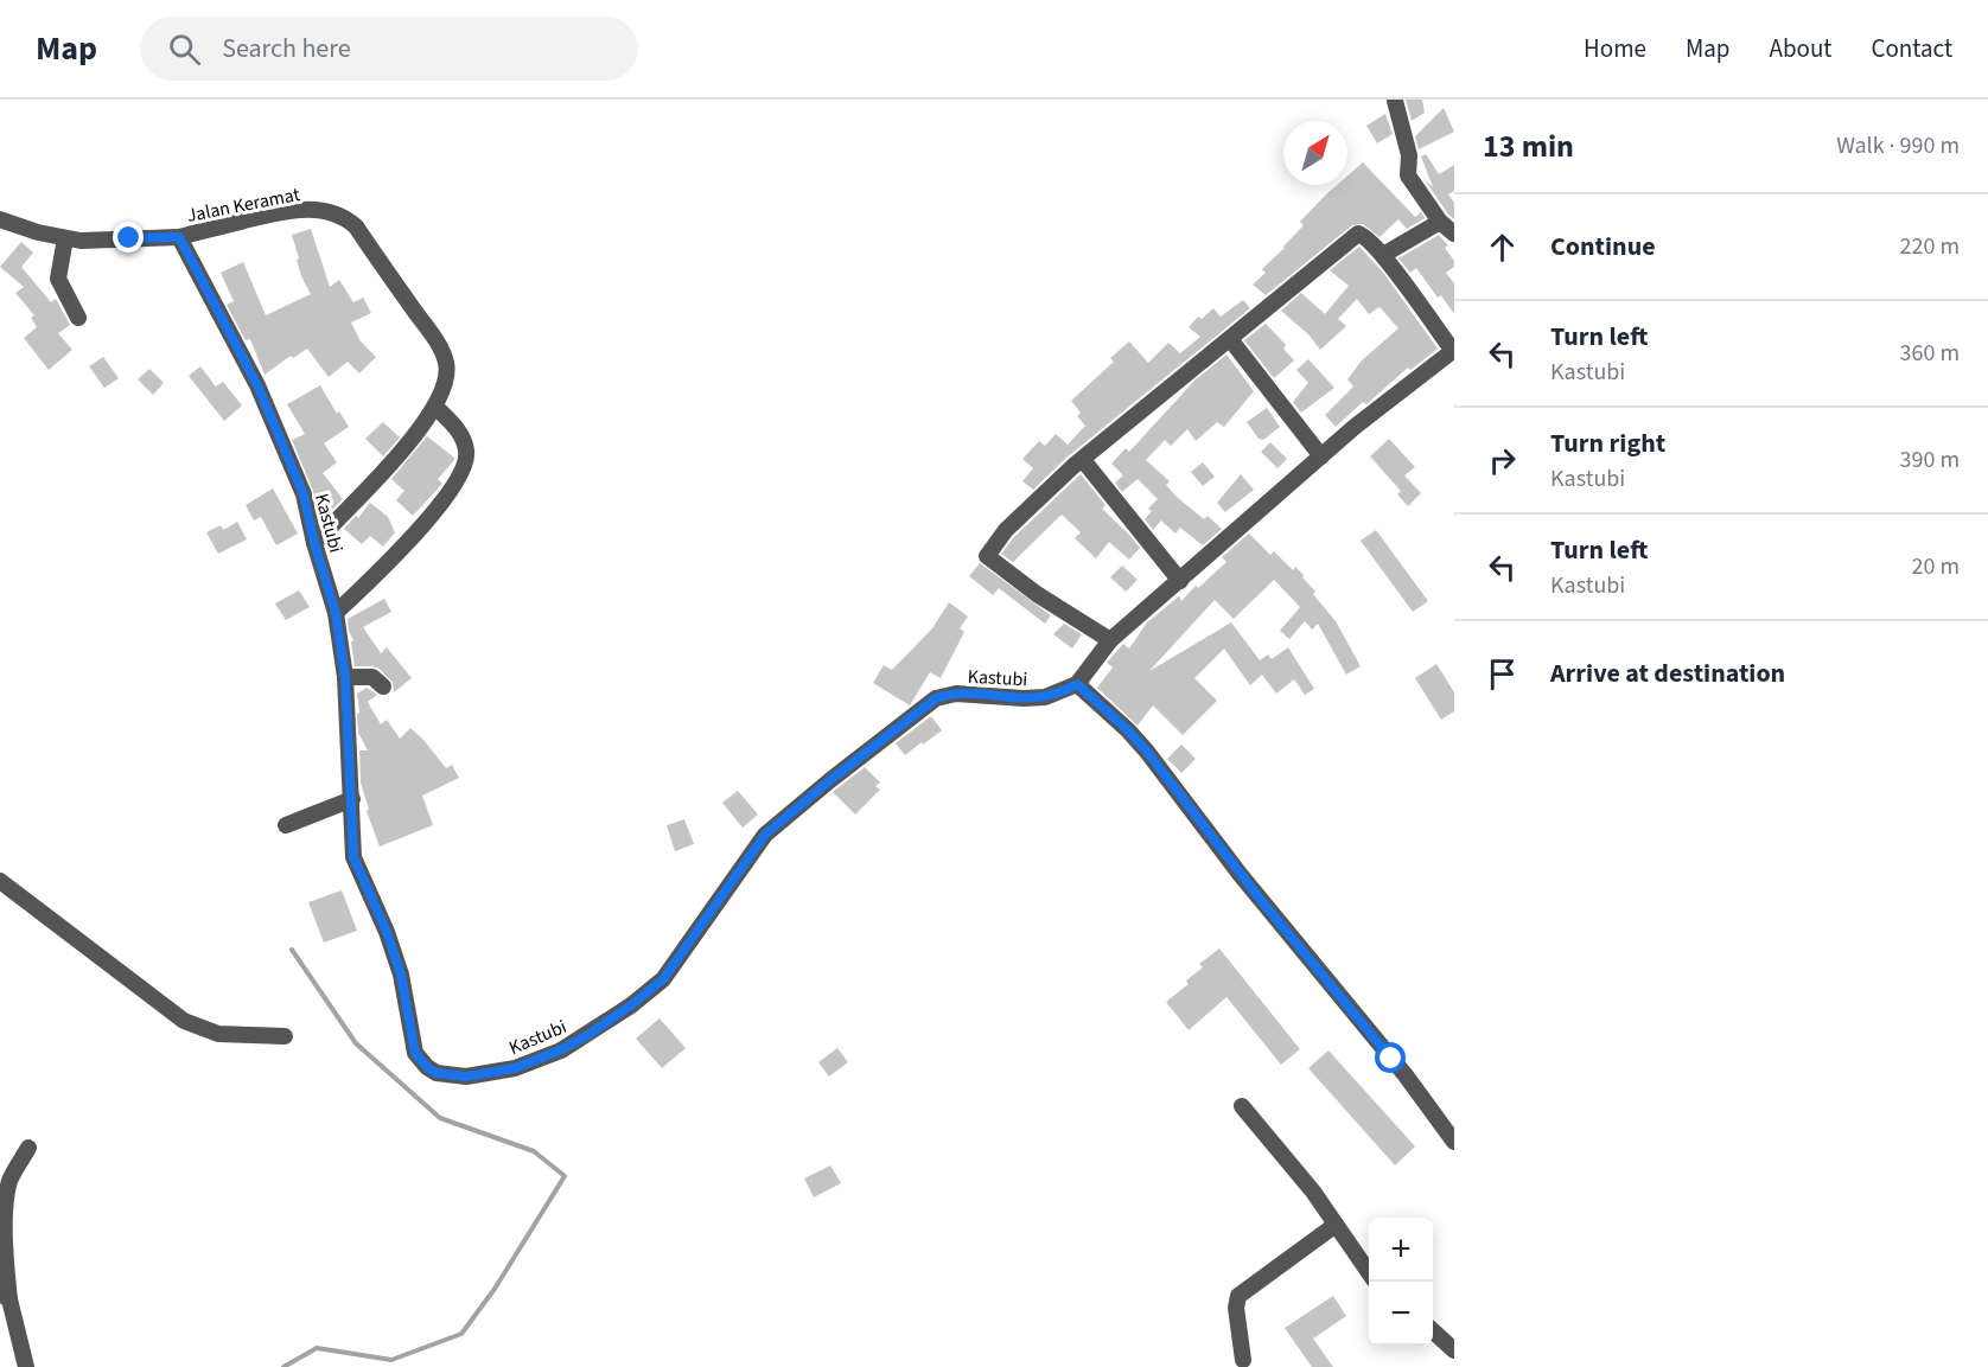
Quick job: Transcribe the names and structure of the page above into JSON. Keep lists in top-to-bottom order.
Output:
{
  "streets": {
    "street": ["Jalan Keramat", "Kastubi"]
  },
  "crossings": [
    ["Jalan Keramat", "Kastubi"]
  ],
  "north": "top right",
  "page": {
    "header": "Map",
    "search": "Search here",
    "nav": [
      "Home",
      "Map",
      "About",
      "Contact"
    ],
    "heading": ["13 min", "Walk · 990 m"],
    "list": [
      ["Continue", "220 m"],
      ["Turn left", "Kastubi", "360 m"],
      ["Turn right", "Kastubi", "390 m"],
      ["Turn left", "Kastubi", "20 m"],
      "Arrive at destination"
    ],
    "map_buttons": ["+", "−"]
  }
}
